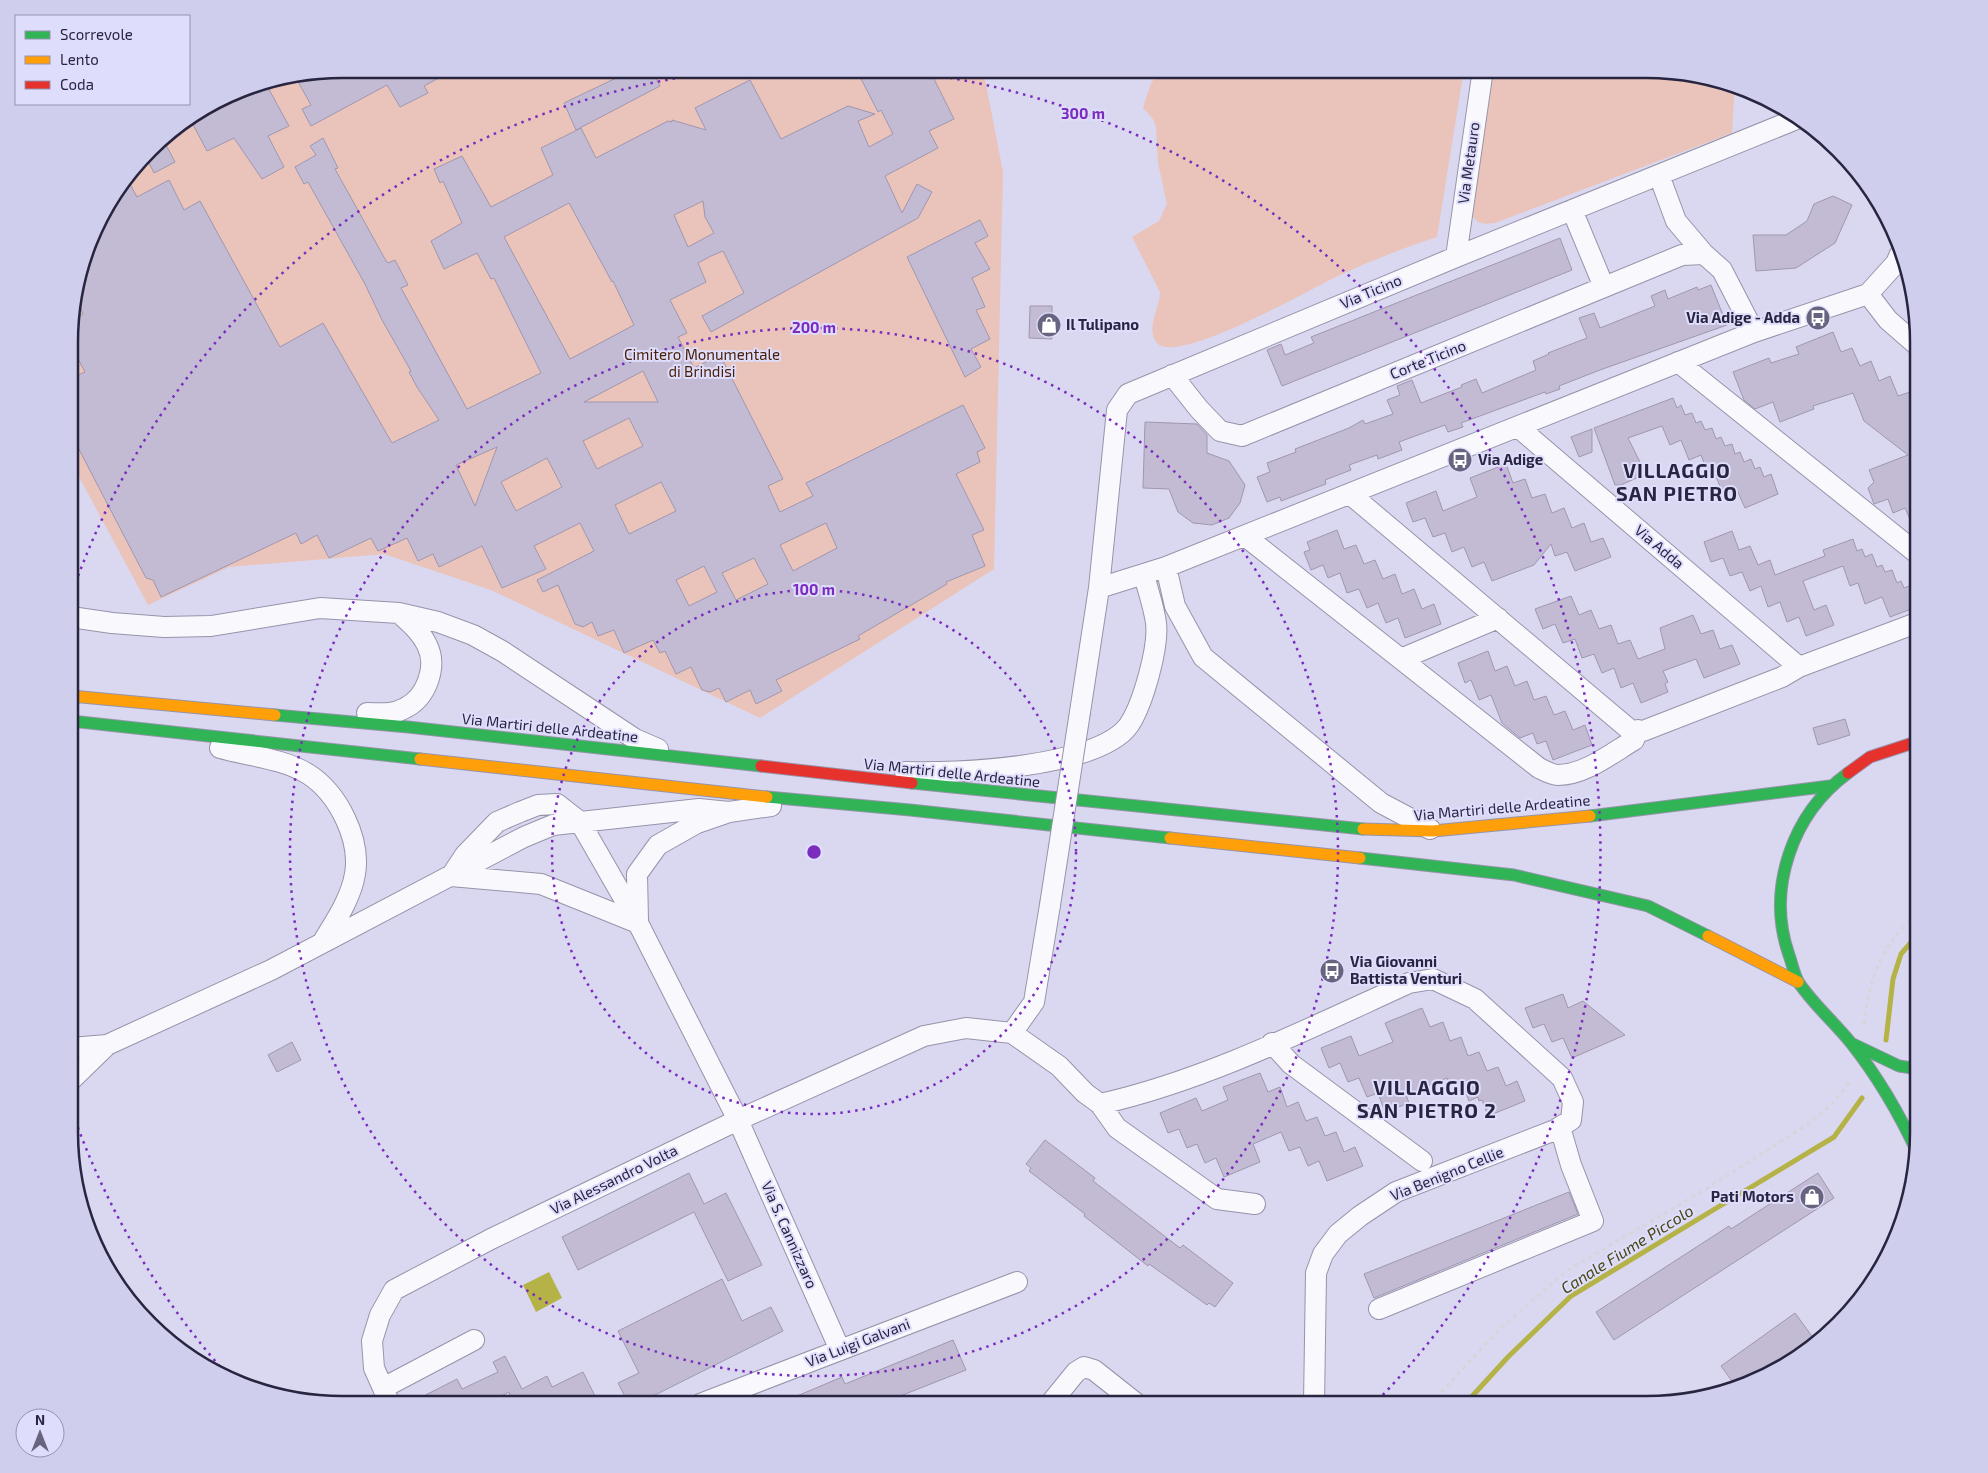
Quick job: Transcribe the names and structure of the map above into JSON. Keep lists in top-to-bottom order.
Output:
{
  "streets": {
    "street": [
      "Via Metauro",
      "Via Ticino",
      "Corte Ticino",
      "Via Adda",
      "Via Martiri delle Ardeatine",
      "Via Benigno Cellie",
      "Via Alessandro Volta",
      "Via S. Cannizzaro",
      "Via Luigi Galvani"
    ]
  },
  "crossings": [
    ["Via Metauro", "Via Ticino"],
    ["Via Ticino", "Corte Ticino"],
    ["Via Ticino", "Via Alessandro Volta"],
    ["Via Alessandro Volta", "Via S. Cannizzaro"],
    ["Via S. Cannizzaro", "Via Luigi Galvani"]
  ],
  "districts": ["VILLAGGIO SAN PIETRO", "VILLAGGIO SAN PIETRO 2"],
  "water": ["Canale Fiume Piccolo"],
  "parks": ["Cimitero Monumentale di Brindisi"],
  "places": {
    "bus stop": ["Via Adige - Adda", "Via Adige", "Via Giovanni Battista Venturi"],
    "shop": ["Il Tulipano", "Pati Motors"]
  },
  "legend": ["Scorrevole", "Lento", "Coda"],
  "north": "top",
  "rings": ["300 m", "200 m", "100 m"]
}
